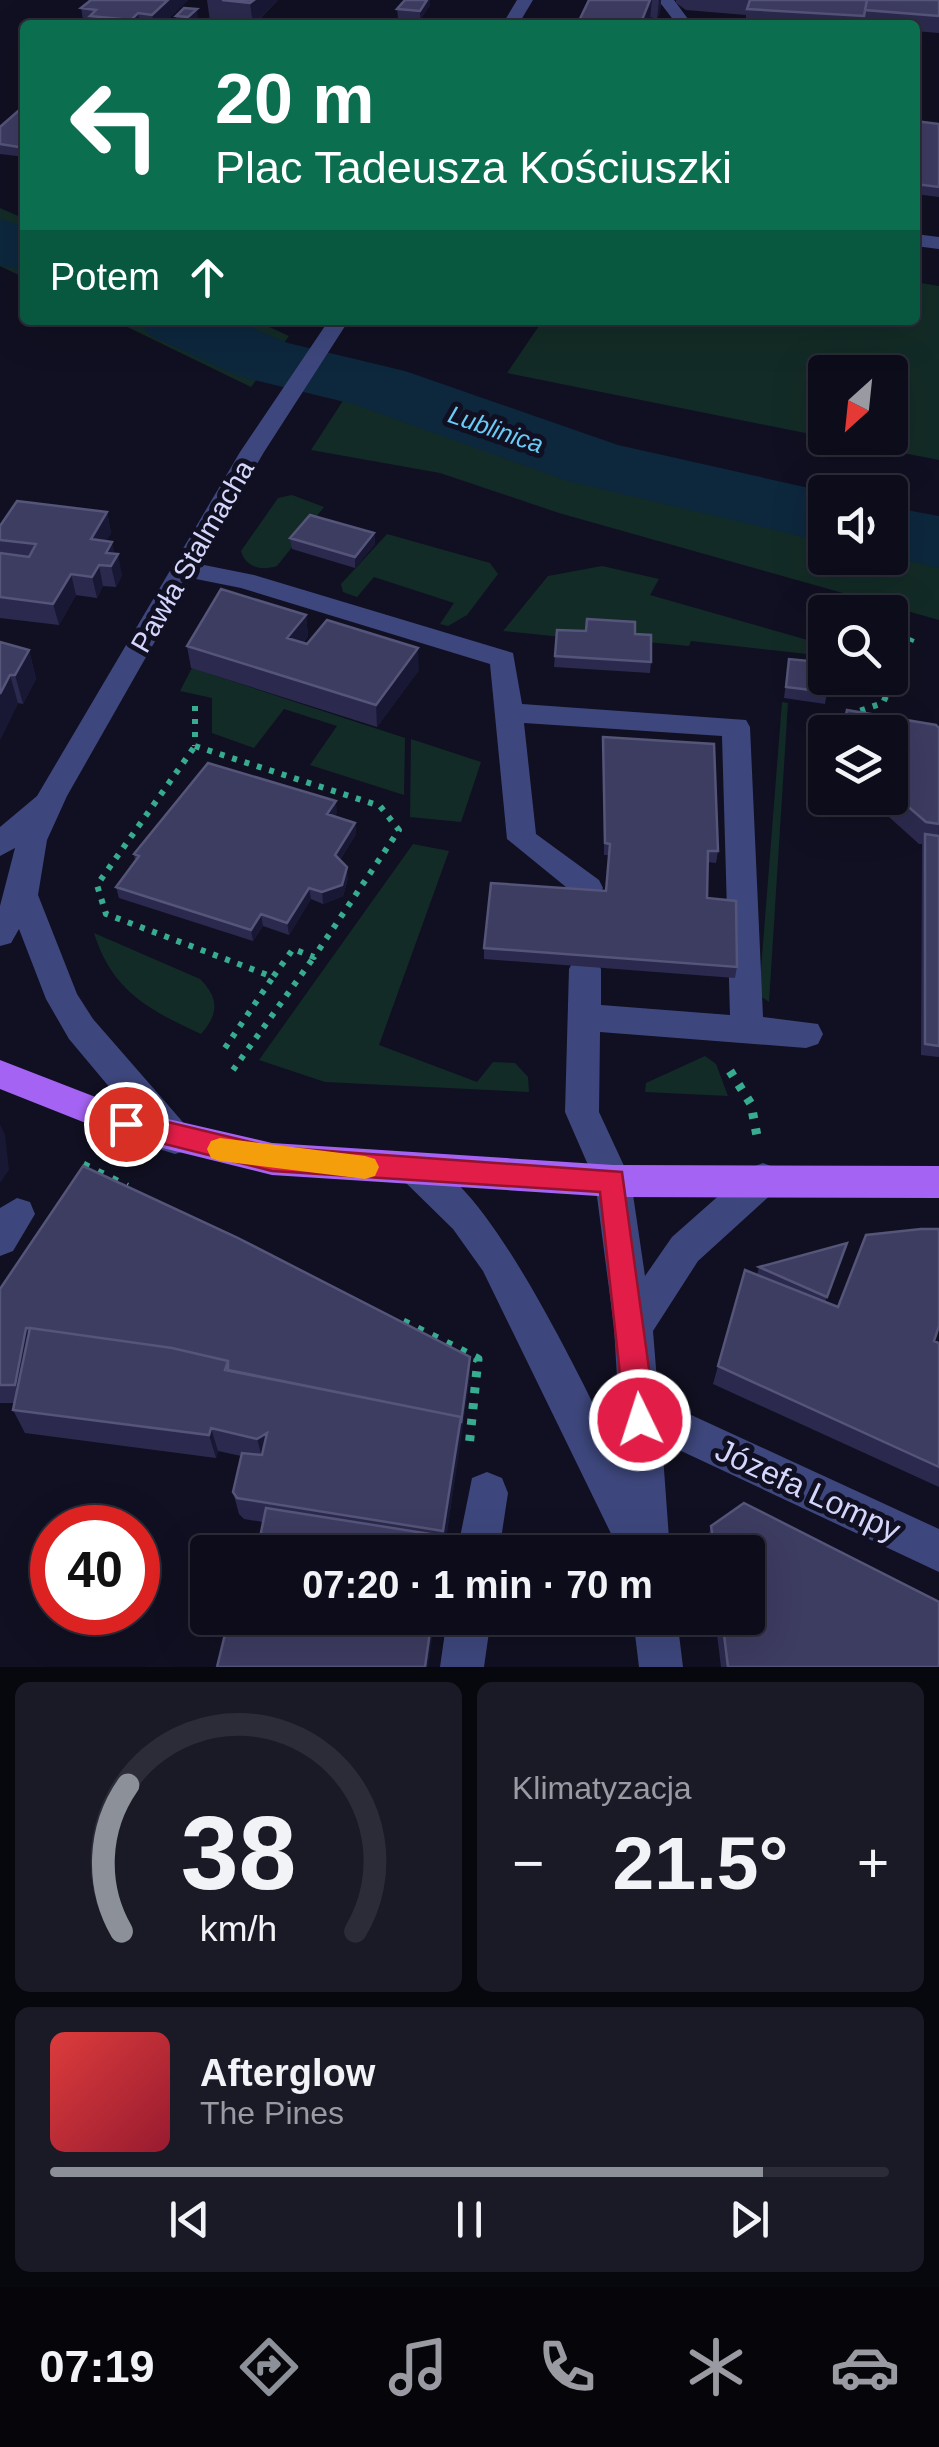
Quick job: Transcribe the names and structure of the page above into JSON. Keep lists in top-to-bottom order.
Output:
{
  "streets": {
    "street": ["Pawła Stalmacha", "Józefa Lompy"]
  },
  "water": ["Lublinica"],
  "north": "bottom left",
  "page": {
    "turn": ["20 m", "Plac Tadeusza Kościuszki"],
    "then": "Potem",
    "limit": "40",
    "trip": "07:20 · 1 min · 70 m",
    "tile": "Klimatyzacja",
    "heat": ["−", "21.5°", "+"],
    "song": ["Afterglow", "The Pines"],
    "tabs": "07:19",
    "gauge": ["38", "km/h"]
  }
}
